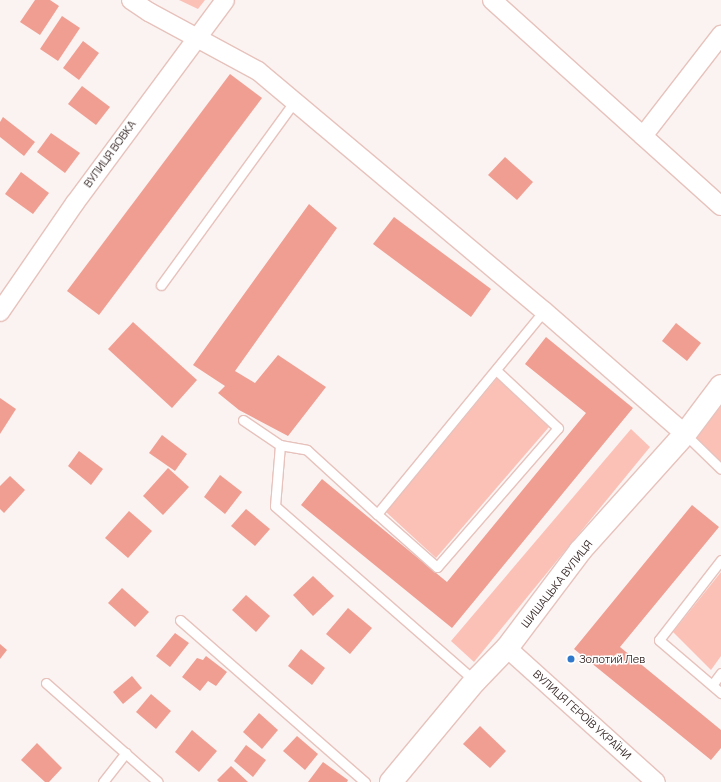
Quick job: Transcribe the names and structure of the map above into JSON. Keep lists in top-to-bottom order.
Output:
{
  "streets": {
    "street": ["ВУЛИЦЯ ВОВКА", "ШИШАЦЬКА ВУЛИЦЯ", "ВУЛИЦЯ ГЕРОЇВ УКРАЇНИ"]
  },
  "crossings": [
    ["ШИШАЦЬКА ВУЛИЦЯ", "ВУЛИЦЯ ГЕРОЇВ УКРАЇНИ"]
  ],
  "places": ["Золотий Лев"]
}
